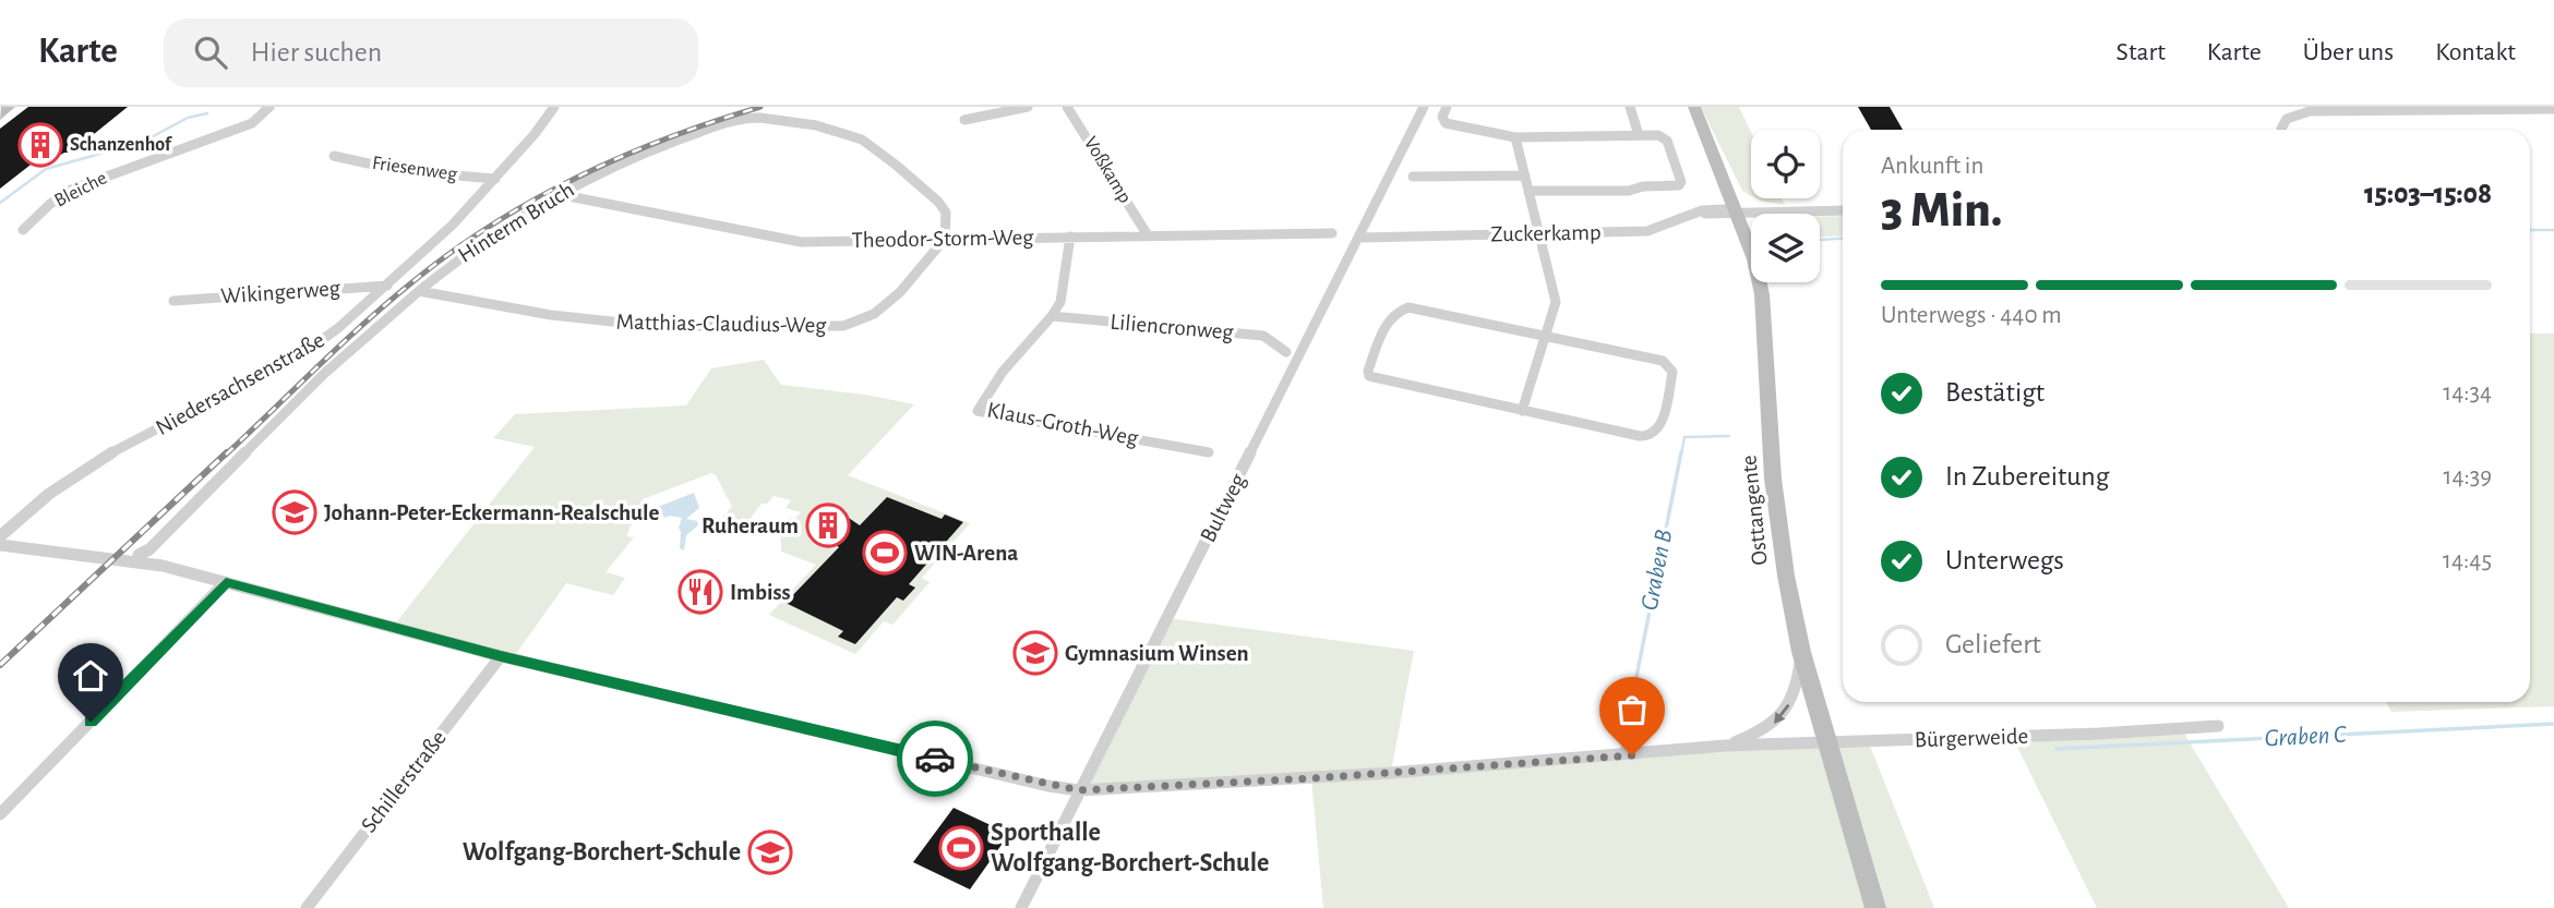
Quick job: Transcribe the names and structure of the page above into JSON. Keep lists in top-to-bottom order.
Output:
{
  "streets": {
    "main road": ["Osttangente"],
    "street": [
      "Friesenweg",
      "Voßkamp",
      "Bleiche",
      "Hinterm Bruch",
      "Zuckerkamp",
      "Theodor-Storm-Weg",
      "Wikingerweg",
      "Matthias-Claudius-Weg",
      "Liliencronweg",
      "Niedersachsenstraße",
      "Klaus-Groth-Weg",
      "Bultweg",
      "Bürgerweide",
      "Schillerstraße"
    ]
  },
  "crossings": [
    ["Friesenweg", "Niedersachsenstraße"],
    ["Voßkamp", "Theodor-Storm-Weg"],
    ["Hinterm Bruch", "Theodor-Storm-Weg"],
    ["Hinterm Bruch", "Matthias-Claudius-Weg"],
    ["Hinterm Bruch", "Bürgerweide"],
    ["Zuckerkamp", "Bultweg"],
    ["Zuckerkamp", "Osttangente"],
    ["Theodor-Storm-Weg", "Matthias-Claudius-Weg"],
    ["Theodor-Storm-Weg", "Klaus-Groth-Weg"],
    ["Wikingerweg", "Niedersachsenstraße"],
    ["Liliencronweg", "Klaus-Groth-Weg"],
    ["Bultweg", "Bürgerweide"],
    ["Osttangente", "Bürgerweide"],
    ["Bürgerweide", "Schillerstraße"]
  ],
  "water": ["Graben B", "Graben C"],
  "places": {
    "building": ["Schanzenhof", "Ruheraum"],
    "school or university": ["Johann-Peter-Eckermann-Realschule", "Gymnasium Winsen", "Wolfgang-Borchert-Schule"],
    "sports": ["WIN-Arena", "Sporthalle Wolfgang-Borchert-Schule"],
    "restaurant": ["Imbiss"]
  },
  "page": {
    "header": "Karte",
    "search": "Hier suchen",
    "nav": [
      "Start",
      "Karte",
      "Über uns",
      "Kontakt"
    ],
    "heading": ["3 Min.", "Ankunft in", "15:03–15:08"],
    "bar": "Unterwegs · 440 m",
    "list": [
      ["Bestätigt", "14:34"],
      ["In Zubereitung", "14:39"],
      ["Unterwegs", "14:45"],
      "Geliefert"
    ]
  }
}
